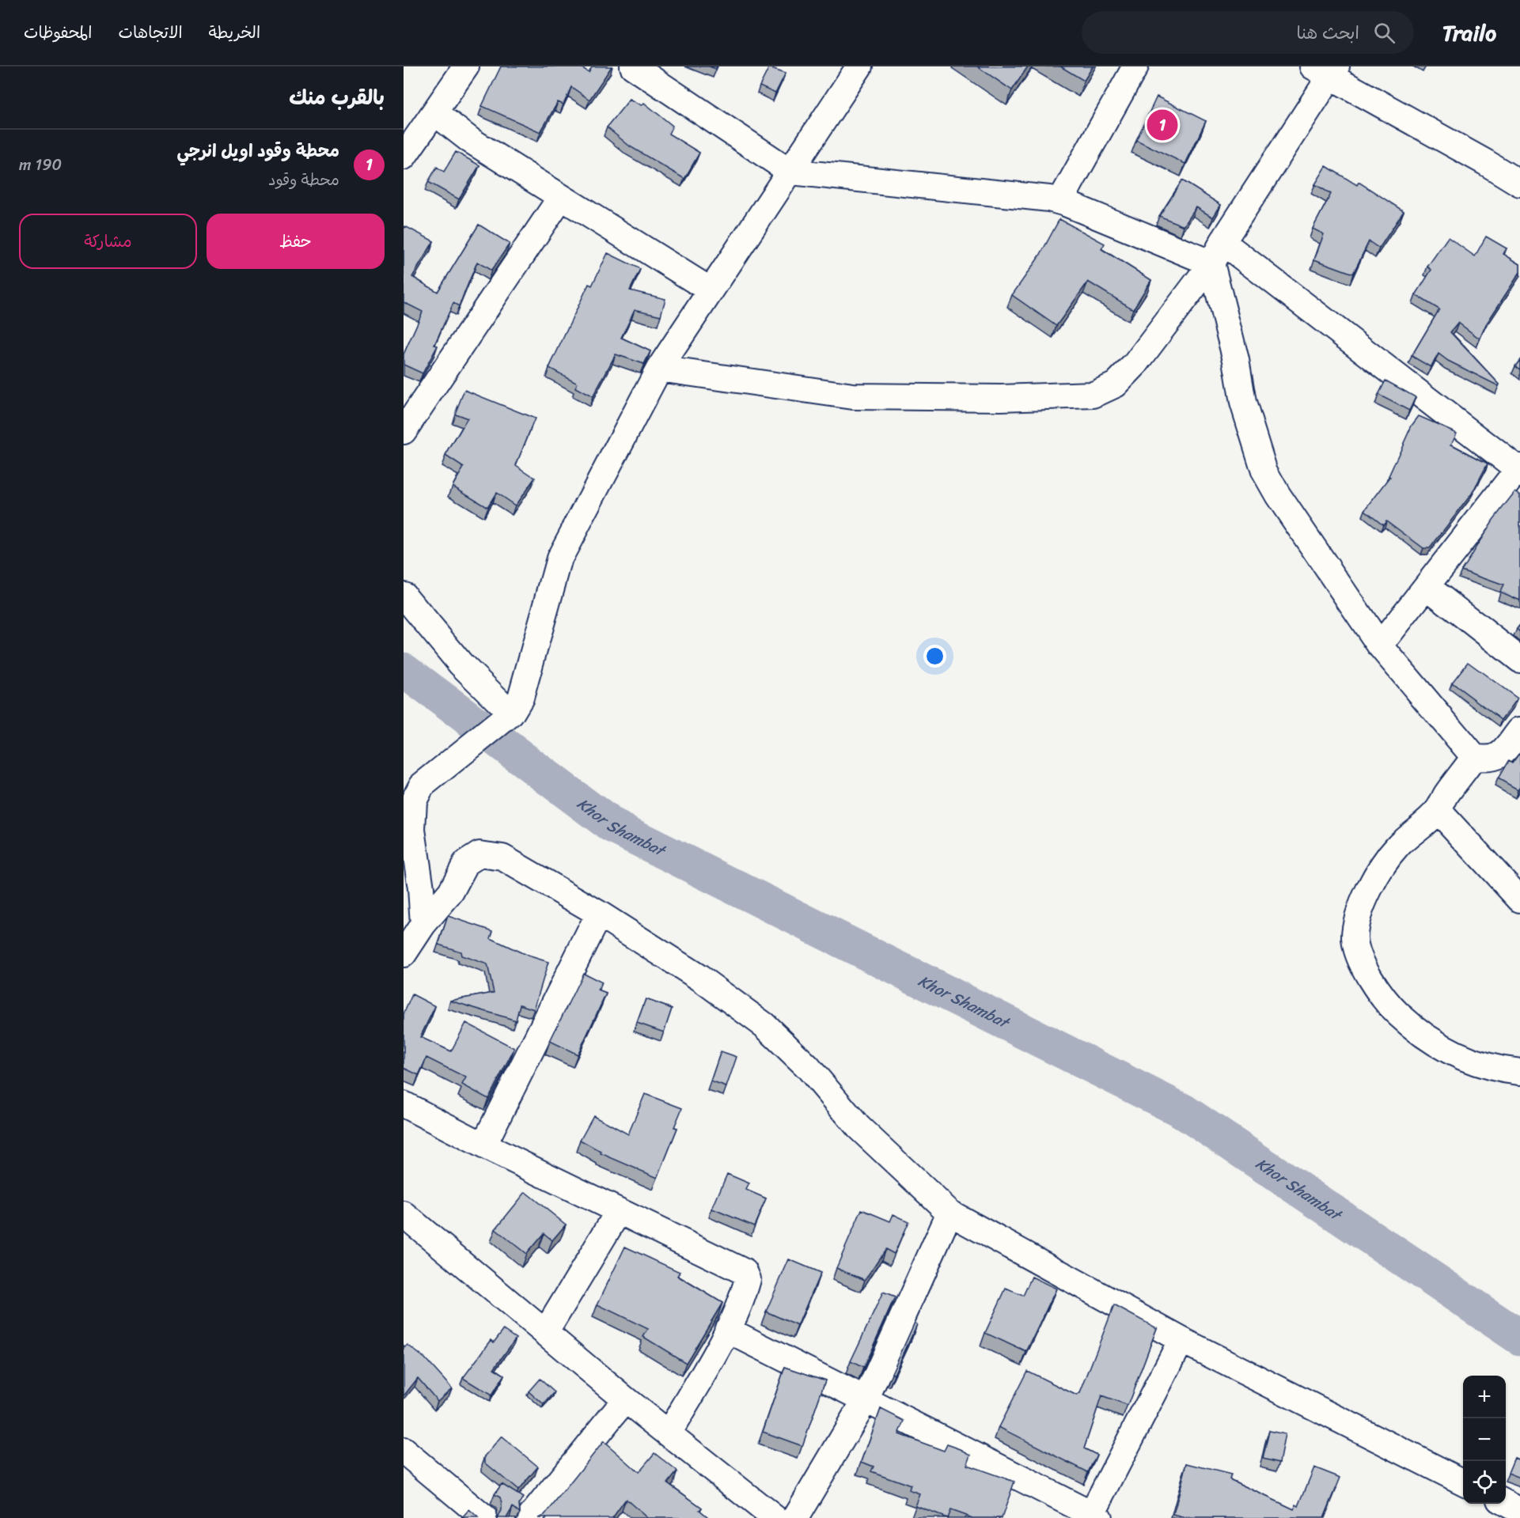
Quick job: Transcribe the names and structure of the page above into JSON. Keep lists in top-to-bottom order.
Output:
{
  "water": ["Khor Shambat"],
  "page": {
    "header": "Trailo",
    "search": "ابحث هنا",
    "nav": ["الخريطة", "الاتجاهات", "المحفوظات"],
    "heading": "بالقرب منك",
    "pins": "1",
    "list": [
      {
        "mark": "1",
        "name": "محطة وقود اويل انرجي",
        "note": "محطة وقود",
        "value": "190 m"
      }
    ],
    "buttons": ["حفظ", "مشاركة"],
    "map_buttons": ["+", "−"]
  }
}
